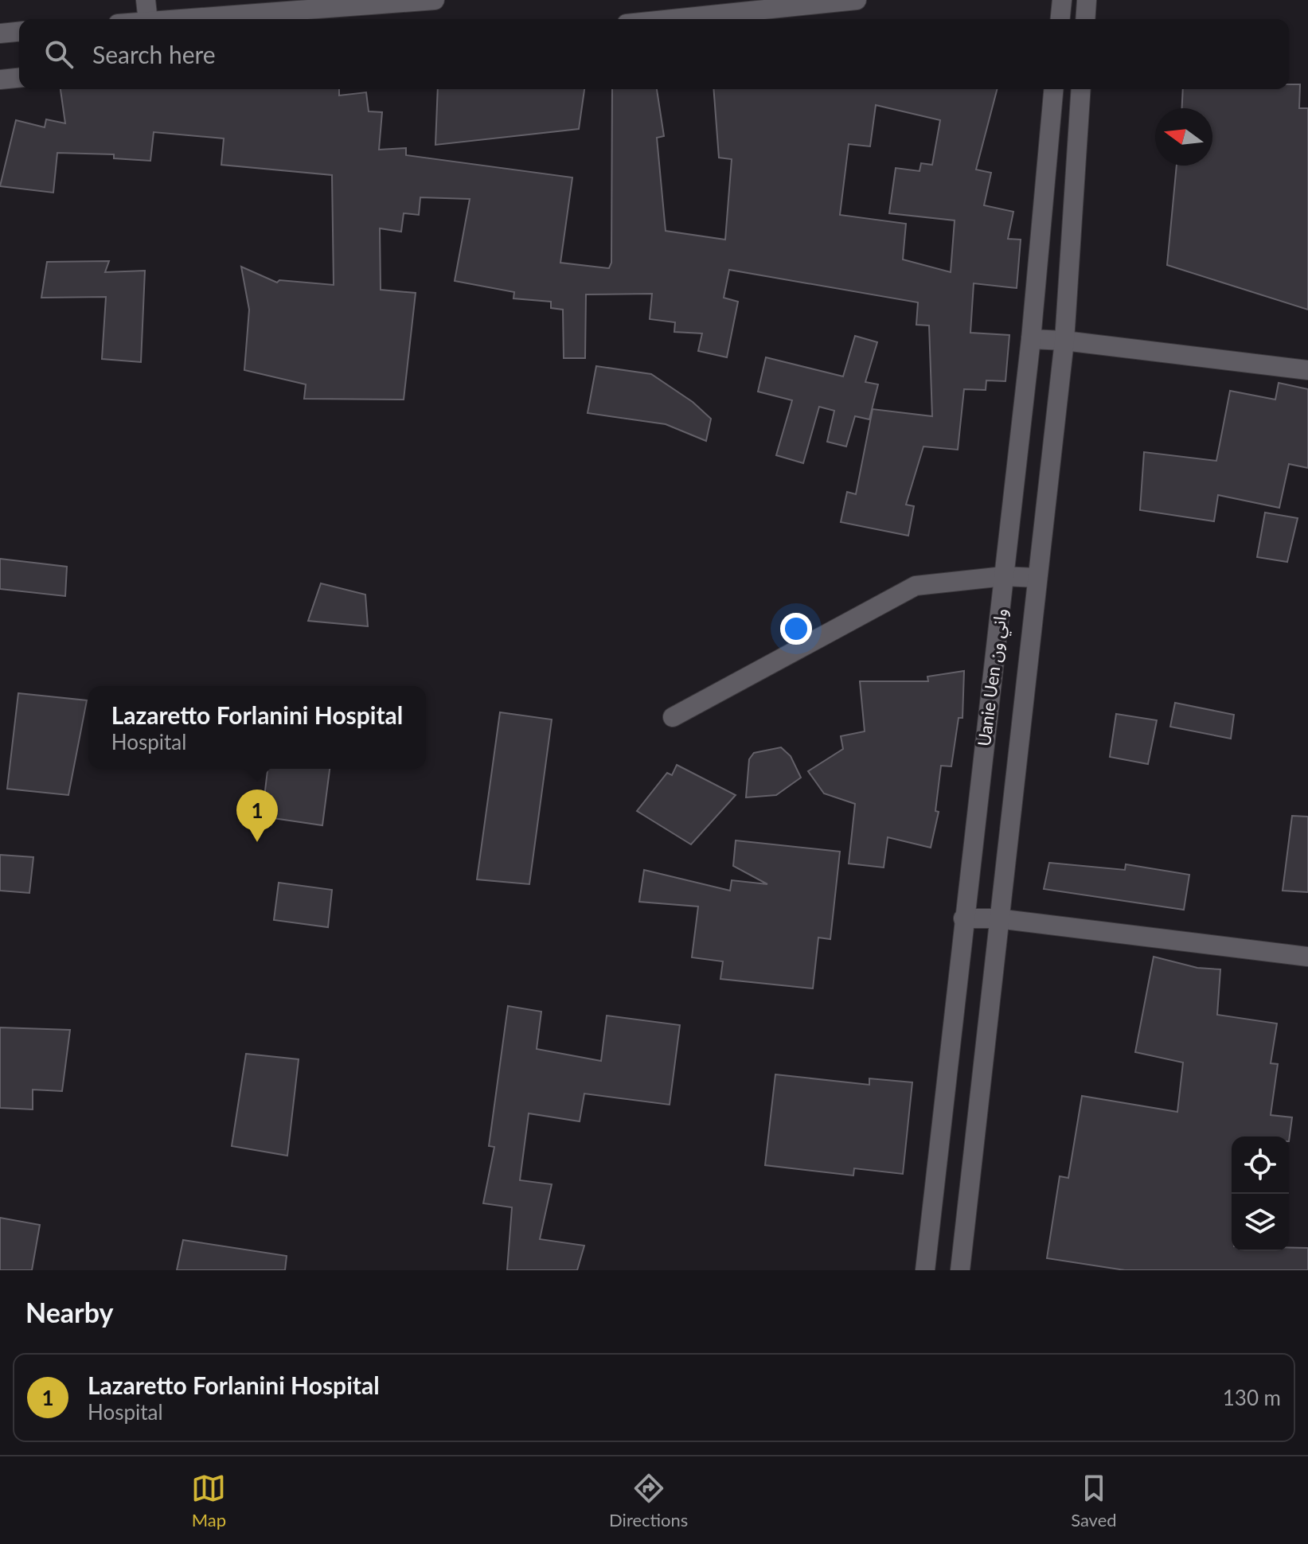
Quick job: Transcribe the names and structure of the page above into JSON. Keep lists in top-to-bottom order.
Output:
{
  "streets": {
    "street": ["Uanie Uen واني ون"]
  },
  "north": "left",
  "page": {
    "search": "Search here",
    "popup": ["Lazaretto Forlanini Hospital", "Hospital"],
    "pins": "1",
    "heading": "Nearby",
    "list": [
      {
        "mark": "1",
        "name": "Lazaretto Forlanini Hospital",
        "note": "Hospital",
        "value": "130 m"
      }
    ],
    "nav": ["Map", "Directions", "Saved"]
  }
}
